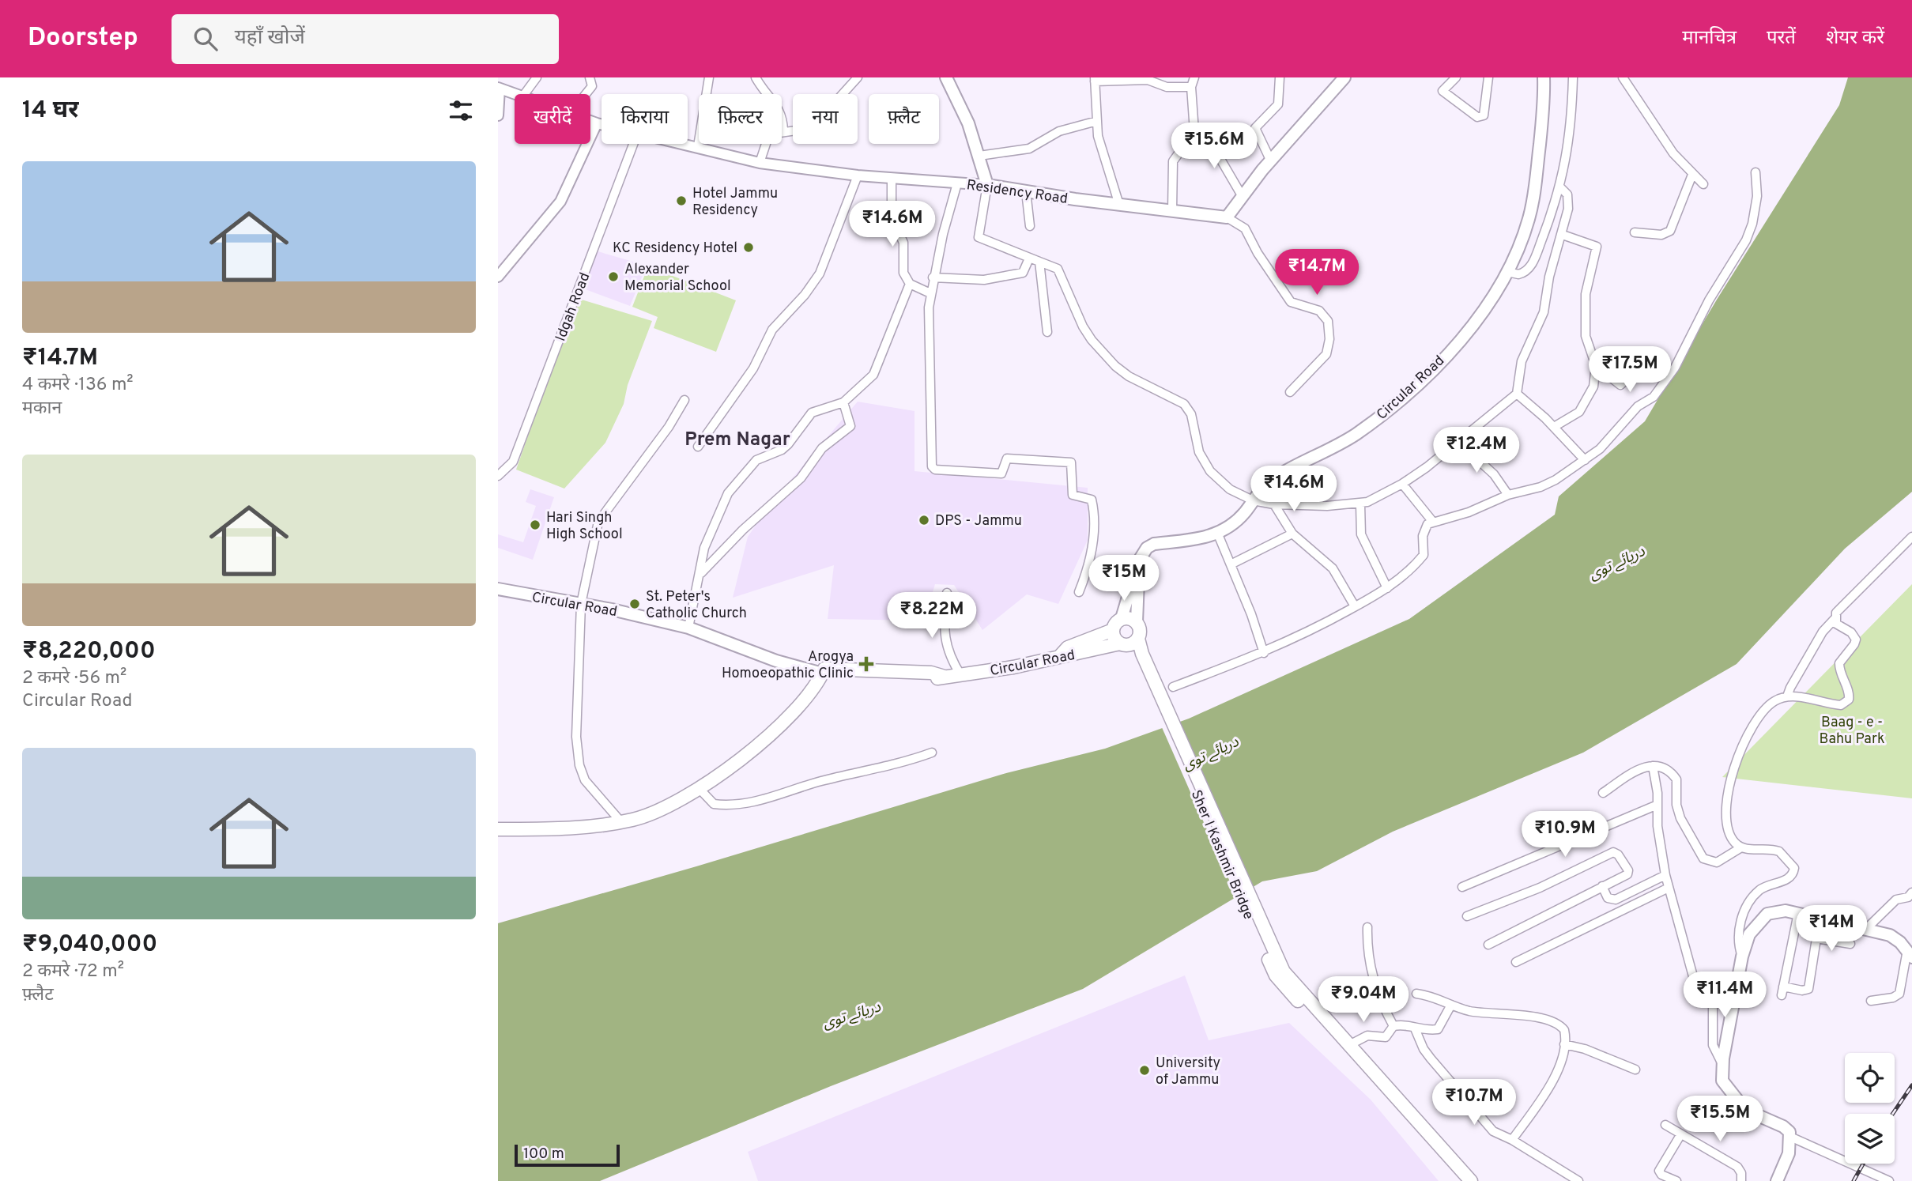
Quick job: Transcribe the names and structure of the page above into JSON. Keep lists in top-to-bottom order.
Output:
{
  "streets": {
    "main road": ["Residency Road", "Circular Road", "Sher I Kashmir Bridge"],
    "street": ["Idgah Road"]
  },
  "crossings": [
    ["Circular Road", "Sher I Kashmir Bridge"]
  ],
  "districts": ["Prem Nagar"],
  "water": ["دریائے توی"],
  "parks": ["Baag - e - Bahu Park"],
  "places": {
    "other": [
      "Hotel Jammu Residency",
      "KC Residency Hotel",
      "Alexander Memorial School",
      "DPS - Jammu",
      "Hari Singh High School",
      "St. Peter's Catholic Church",
      "University of Jammu"
    ],
    "health": ["Arogya Homoeopathic Clinic"]
  },
  "scale_bar": "100 m",
  "page": {
    "header": "Doorstep",
    "search": "यहाँ खोजें",
    "nav": ["मानचित्र", "परतें", "शेयर करें"],
    "heading": "14 घर",
    "chip": [
      "खरीदें",
      "किराया",
      "फ़िल्टर",
      "नया",
      "फ़्लैट"
    ],
    "price": [
      "₹15.6M",
      "₹14.6M",
      "₹14.7M",
      "₹17.5M",
      "₹12.4M",
      "₹14.6M",
      "₹15M",
      "₹8.22M",
      "₹10.9M",
      "₹14M",
      "₹11.4M",
      "₹9.04M",
      "₹10.7M",
      "₹15.5M"
    ],
    "list": [
      {
        "name": "₹14.7M",
        "note": "4 कमरे · 136 m² · मकान"
      },
      {
        "name": "₹8,220,000",
        "note": "2 कमरे · 56 m² · Circular Road"
      },
      {
        "name": "₹9,040,000",
        "note": "2 कमरे · 72 m² · फ़्लैट"
      }
    ],
    "scale": "100 m"
  }
}
